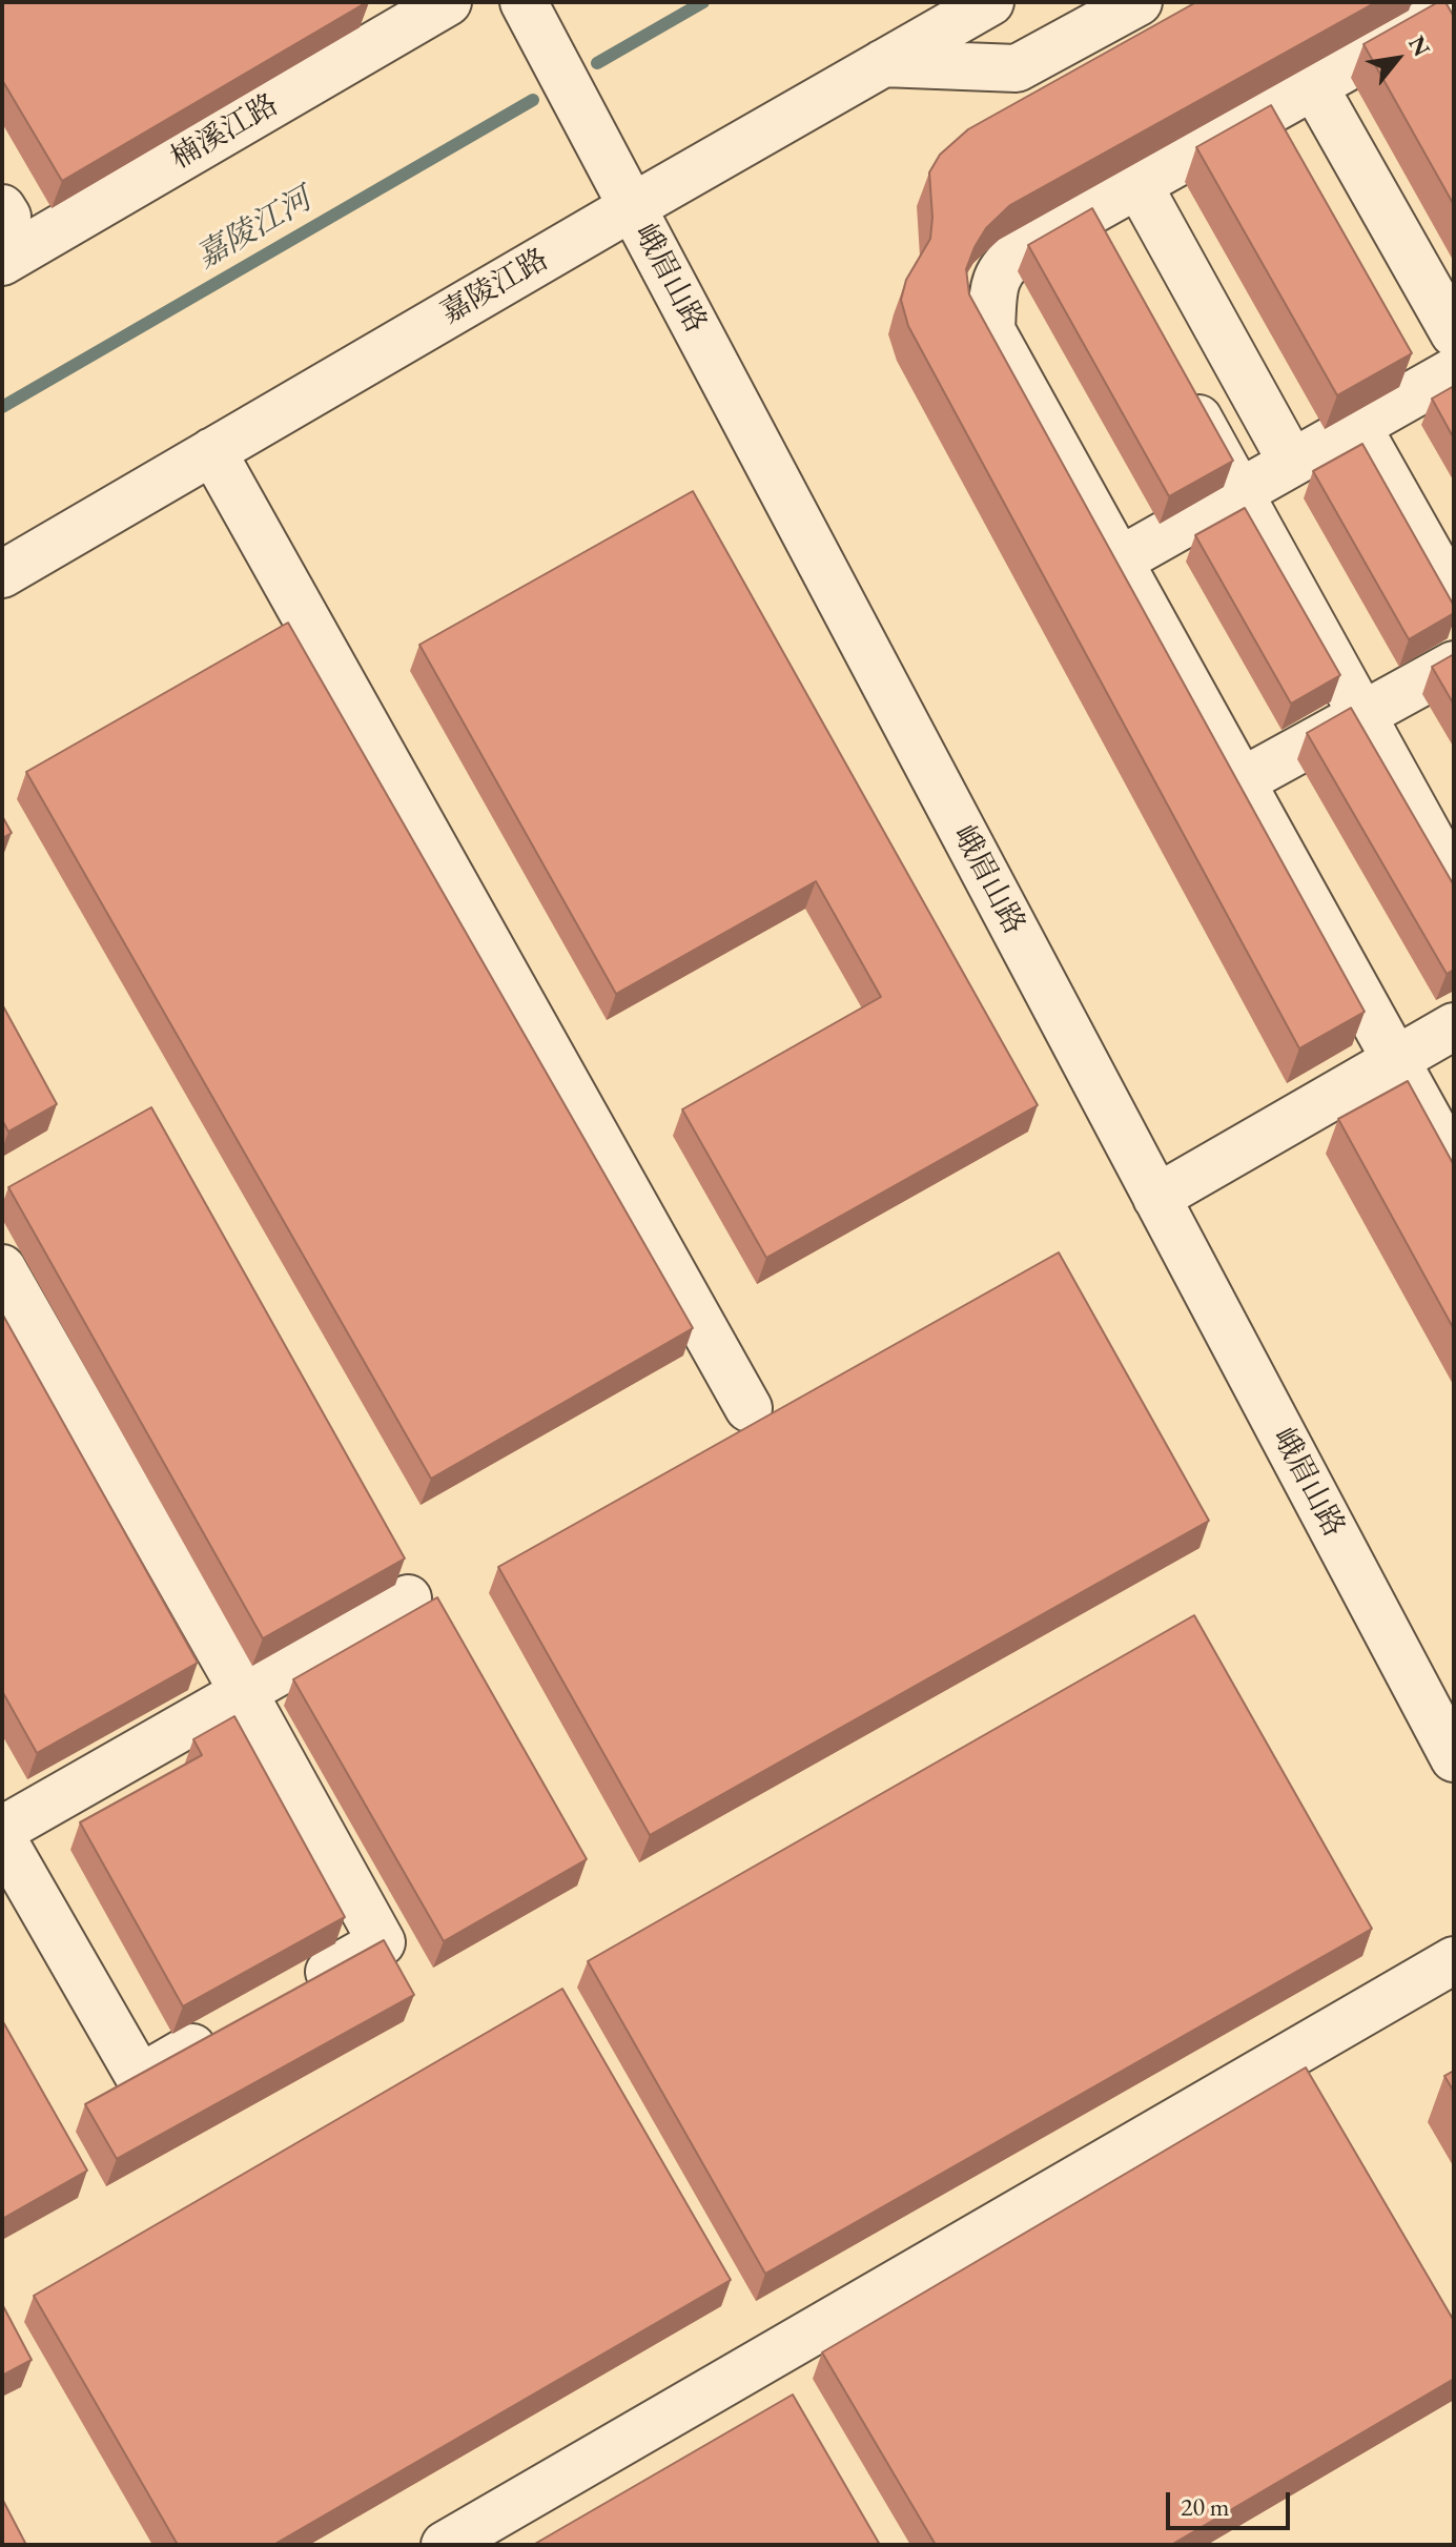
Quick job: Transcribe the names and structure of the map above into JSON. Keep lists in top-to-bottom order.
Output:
{
  "streets": {
    "street": ["楠溪江路", "峨眉山路", "嘉陵江路"]
  },
  "crossings": [
    ["峨眉山路", "嘉陵江路"]
  ],
  "water": ["嘉陵江河"],
  "scale_bar": "20 m",
  "north": "top right"
}
